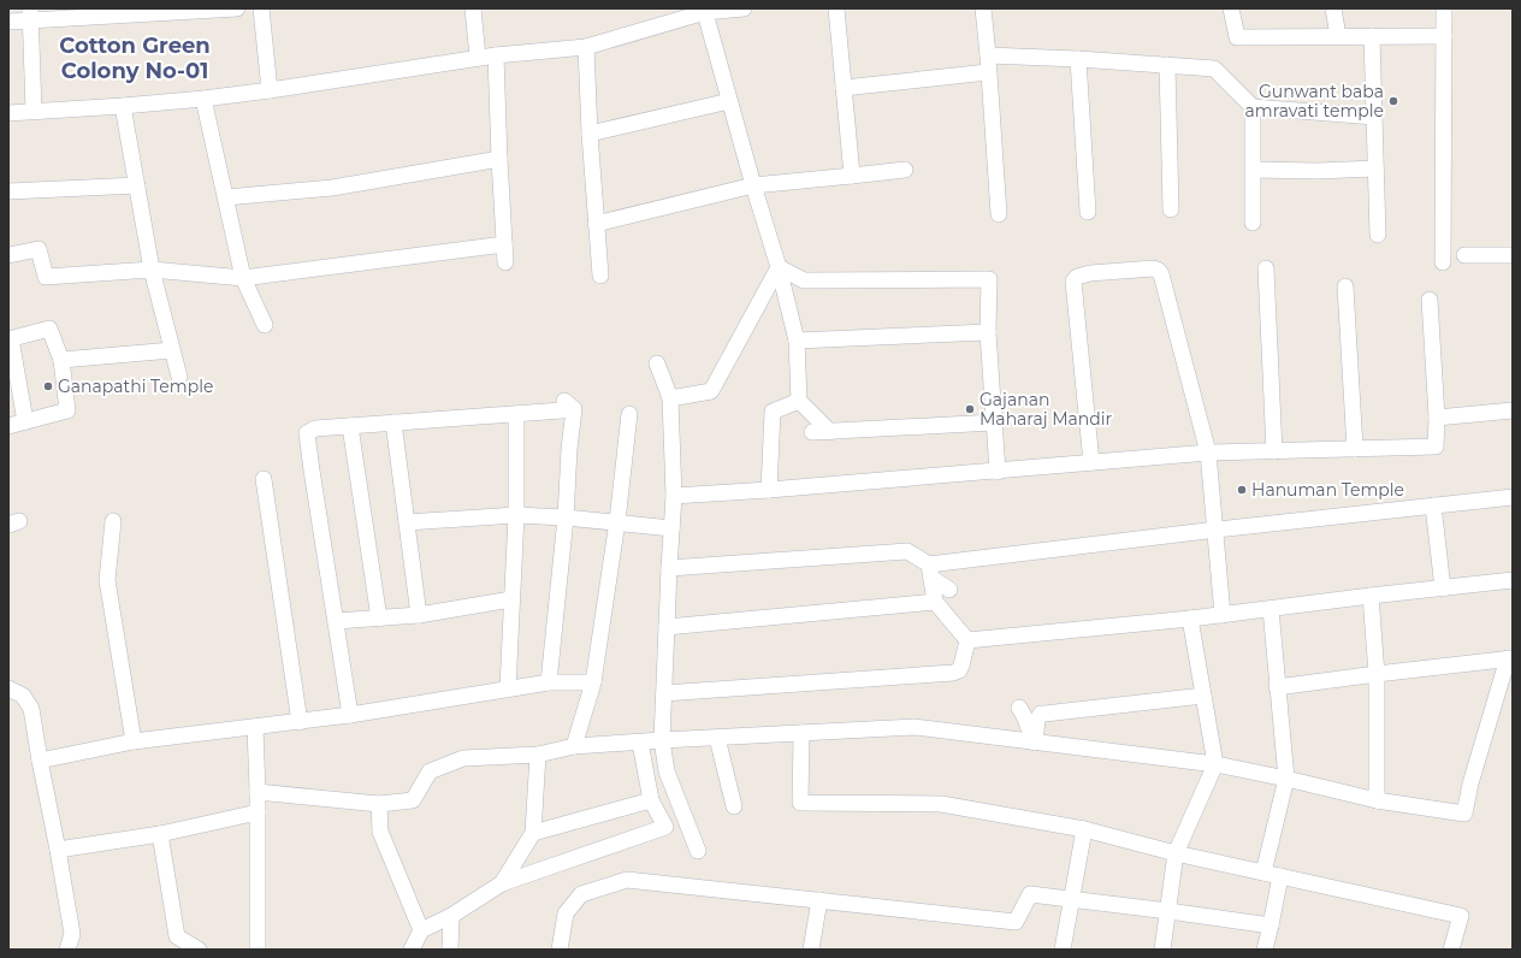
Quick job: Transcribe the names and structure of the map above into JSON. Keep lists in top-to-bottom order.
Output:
{
  "districts": ["Cotton Green Colony No-01"],
  "places": [
    "Gunwant baba amravati temple",
    "Ganapathi Temple",
    "Gajanan Maharaj Mandir",
    "Hanuman Temple"
  ]
}
